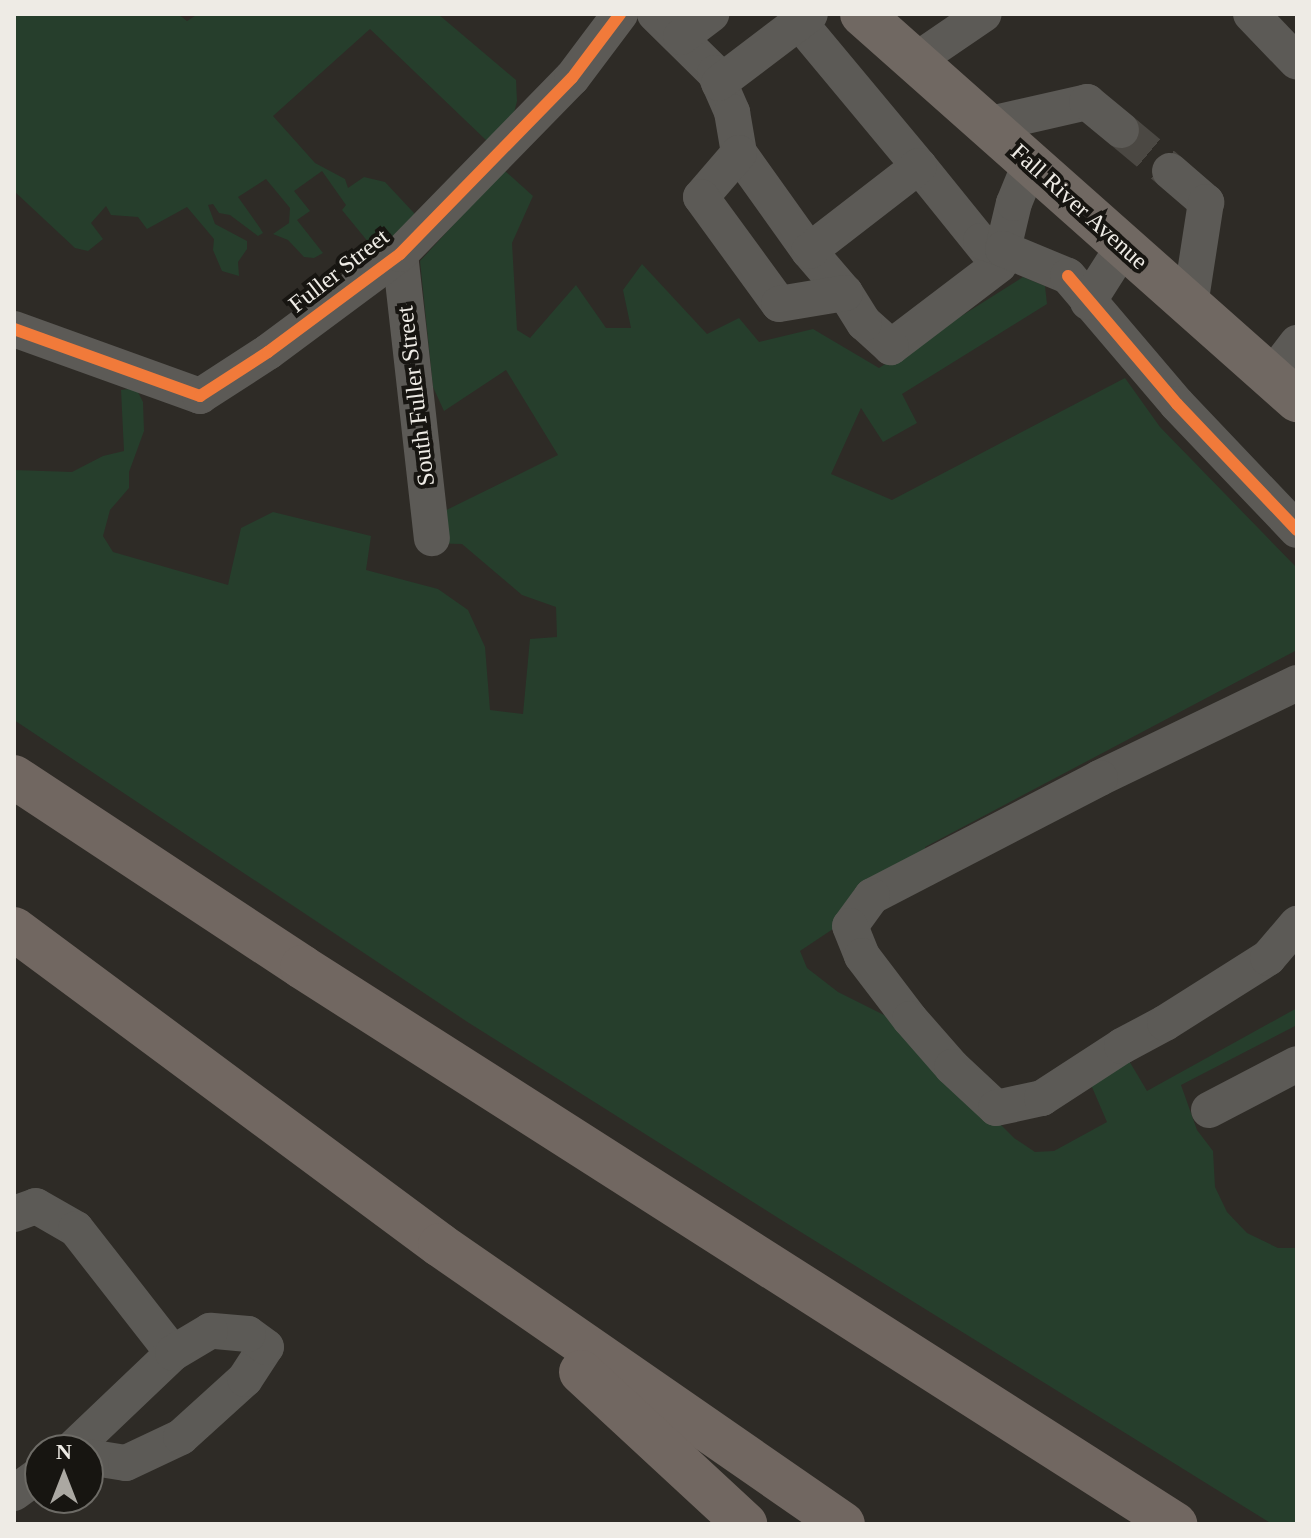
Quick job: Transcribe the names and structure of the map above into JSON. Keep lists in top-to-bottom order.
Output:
{
  "streets": {
    "main road": ["Fall River Avenue"],
    "street": ["Fuller Street", "South Fuller Street"]
  },
  "crossings": [
    ["Fuller Street", "South Fuller Street"]
  ],
  "north": "top"
}
